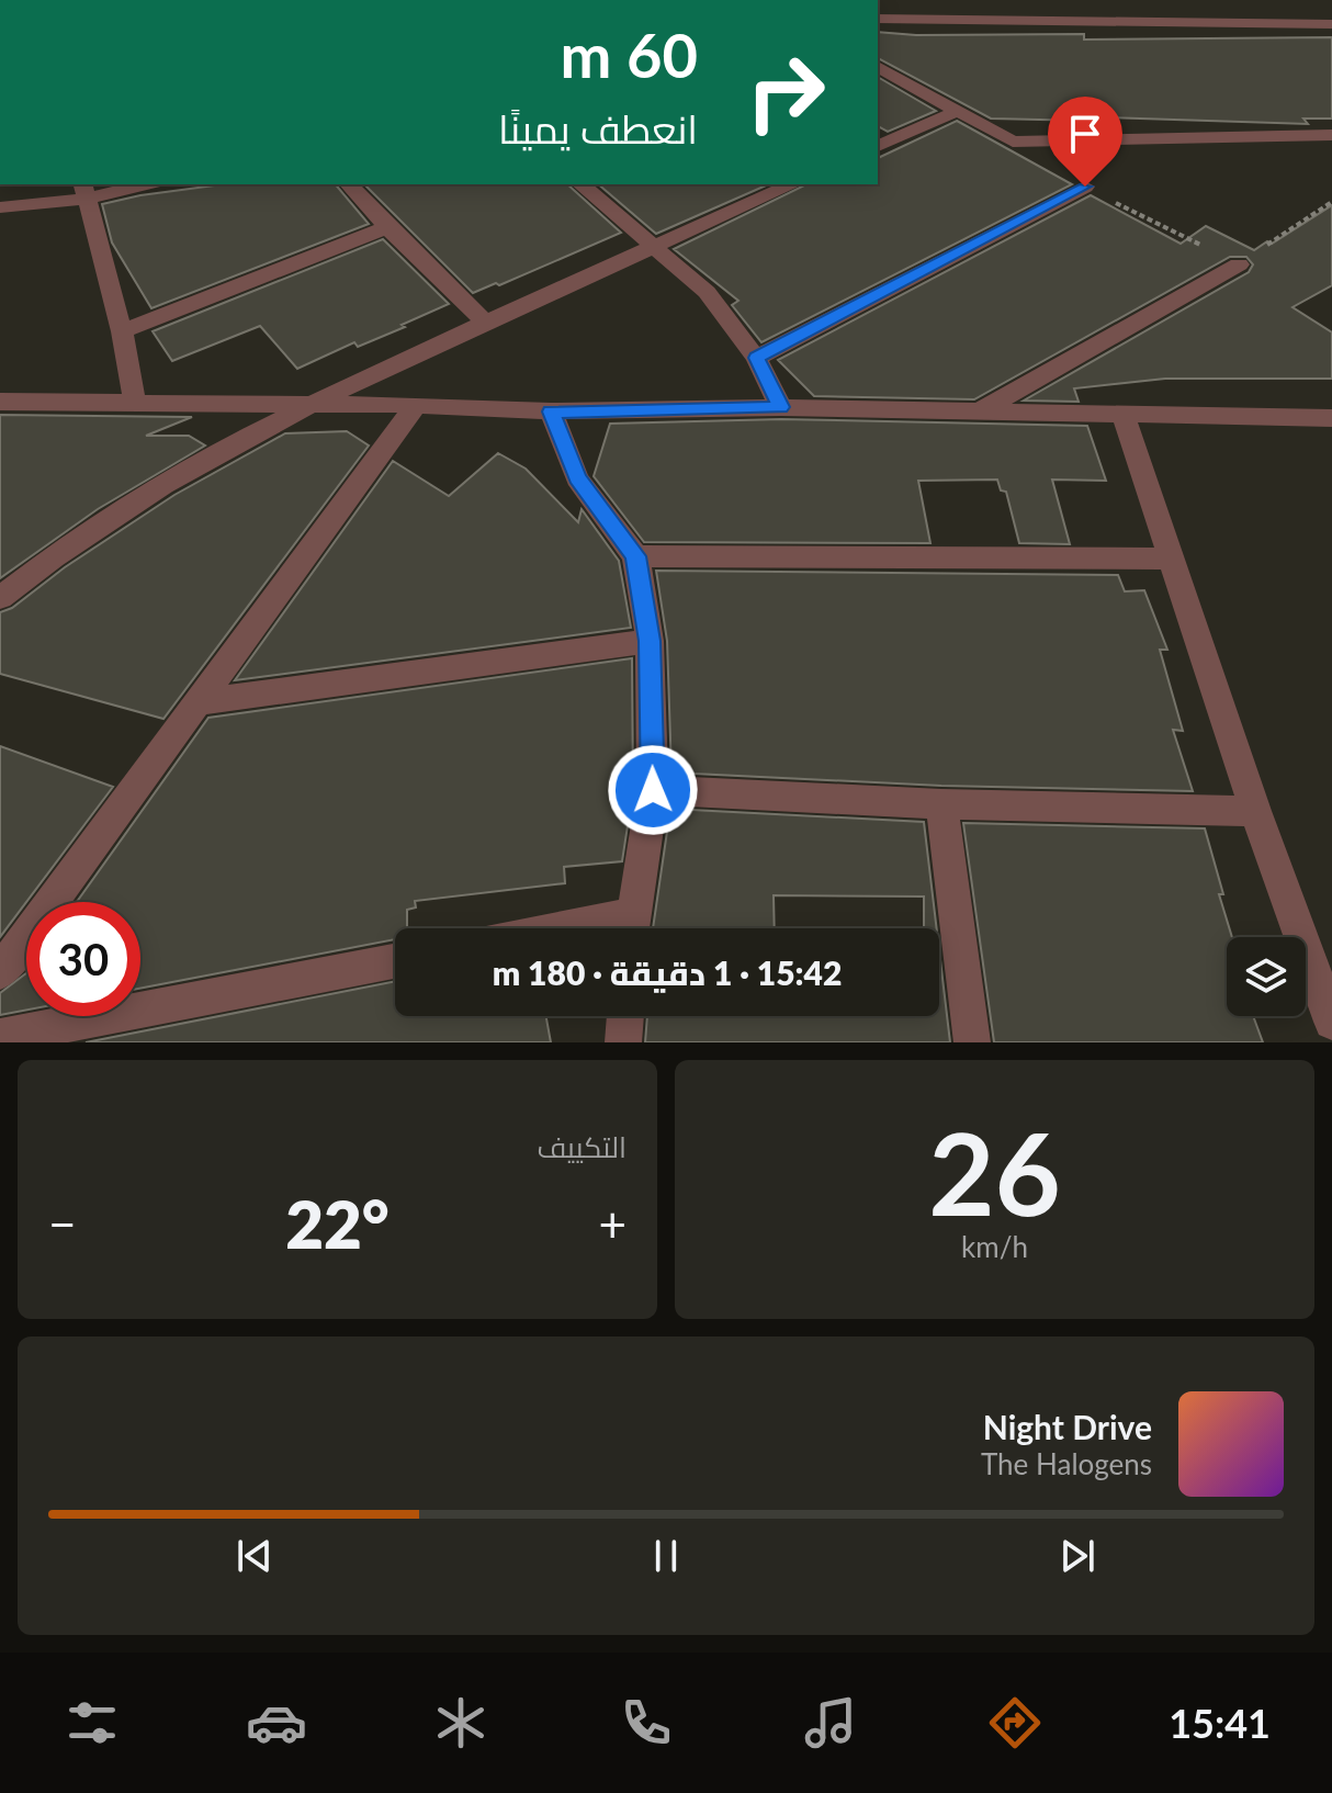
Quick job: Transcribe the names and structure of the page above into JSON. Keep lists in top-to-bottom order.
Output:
{
  "page": {
    "turn": ["60 m", "انعطف يمينًا"],
    "limit": "30",
    "trip": "15:42 · 1 دقيقة · 180 m",
    "tile": [
      ["26", "km/h"],
      "التكييف"
    ],
    "heat": ["−", "22°", "+"],
    "song": ["Night Drive", "The Halogens"],
    "tabs": "15:41"
  }
}
